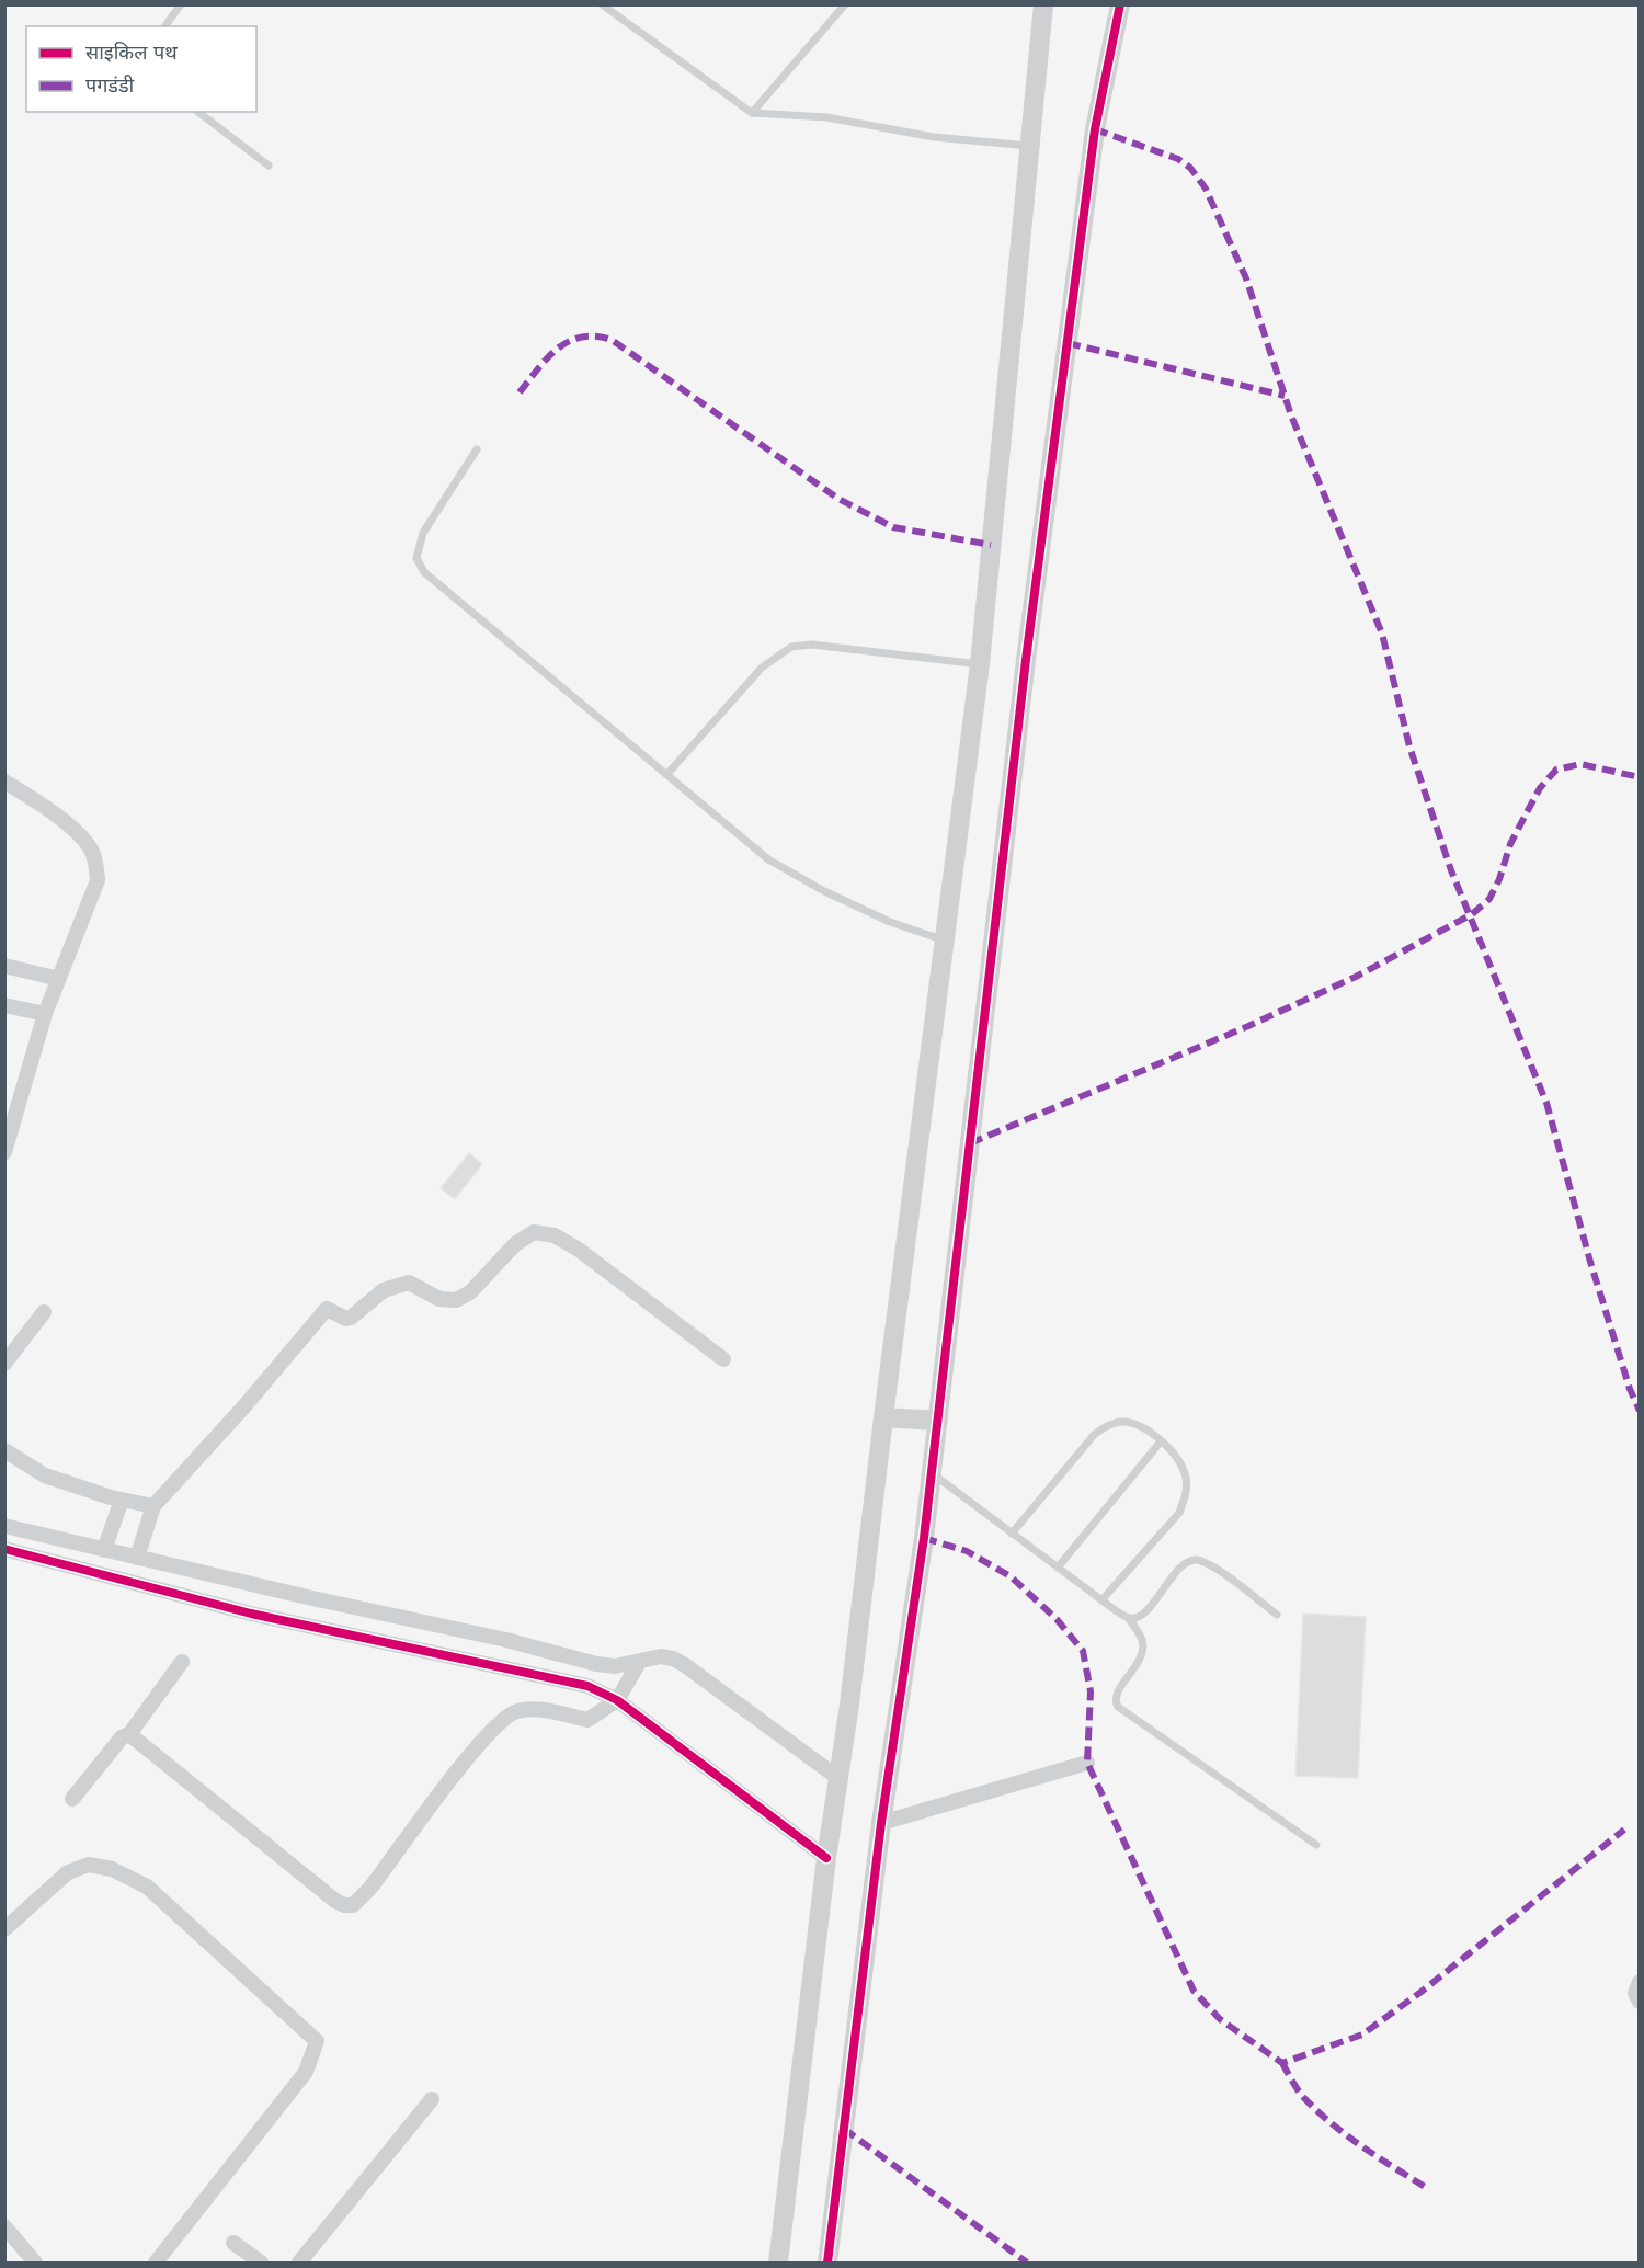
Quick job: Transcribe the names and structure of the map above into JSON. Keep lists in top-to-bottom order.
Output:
{
  "legend": ["साइकिल पथ", "पगडंडी"]
}
